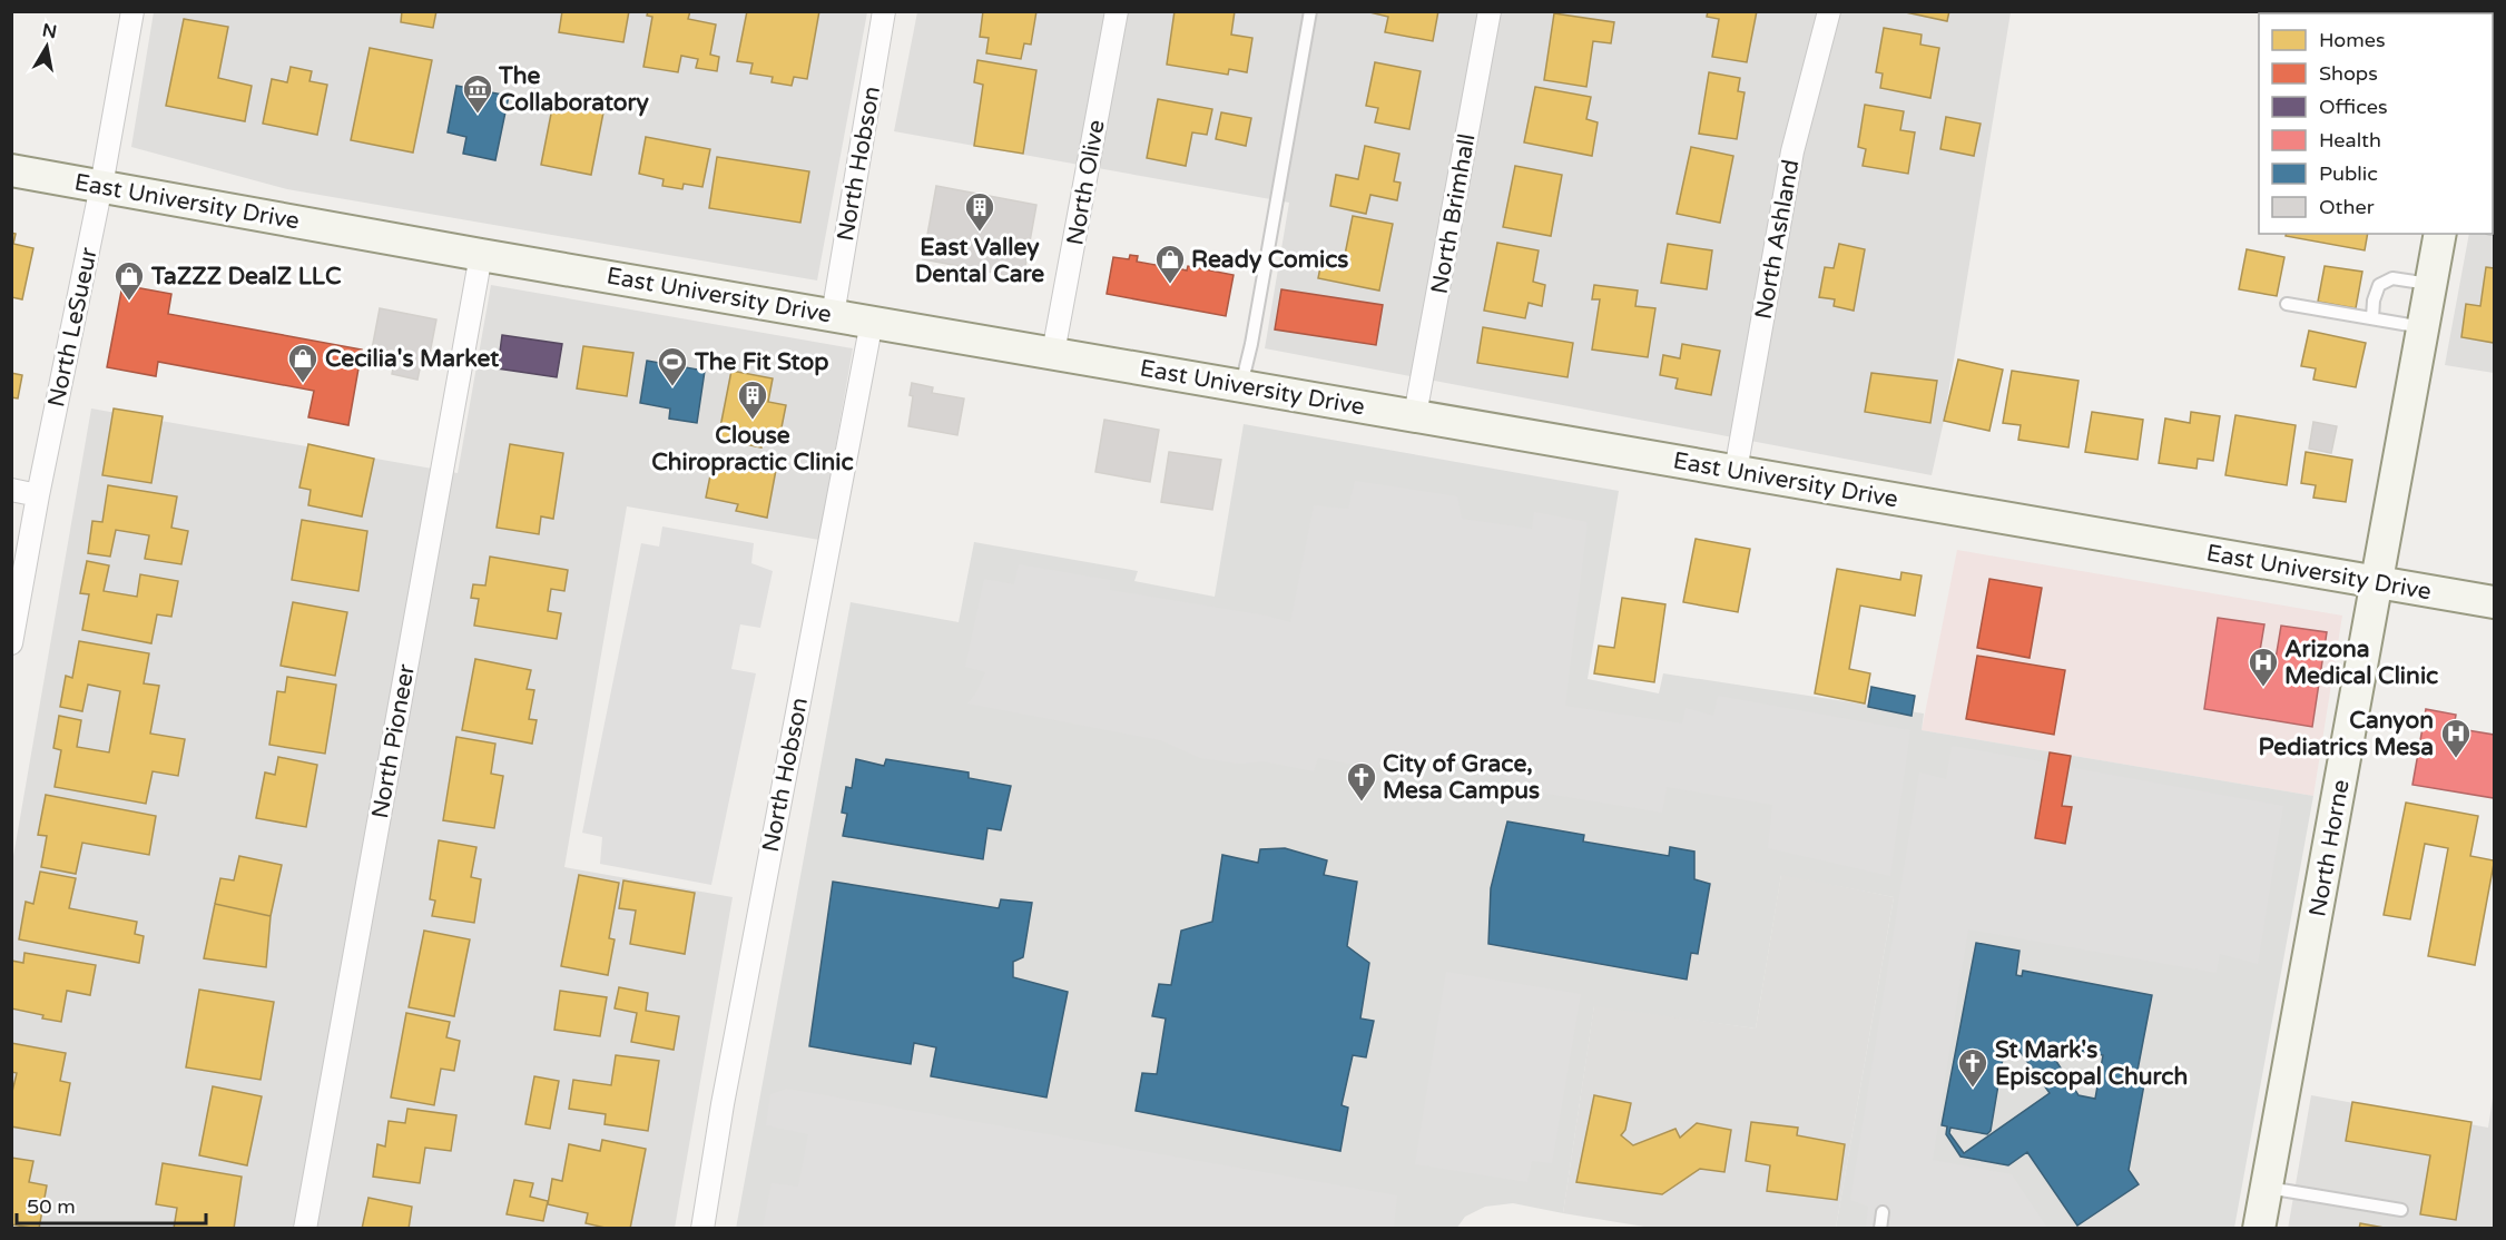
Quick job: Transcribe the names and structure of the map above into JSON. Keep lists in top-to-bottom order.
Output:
{
  "streets": {
    "main road": ["East University Drive", "North Horne"],
    "street": [
      "North Hobson",
      "North Olive",
      "North Brimhall",
      "North Ashland",
      "North LeSueur",
      "North Pioneer"
    ]
  },
  "crossings": [
    ["North Hobson", "East University Drive"],
    ["North Olive", "East University Drive"],
    ["East University Drive", "North Brimhall"],
    ["East University Drive", "North Ashland"],
    ["East University Drive", "North LeSueur"],
    ["East University Drive", "North Pioneer"],
    ["East University Drive", "North Horne"]
  ],
  "places": {
    "museum": ["The Collaboratory"],
    "building": ["East Valley Dental Care", "Clouse Chiropractic Clinic"],
    "shop": ["Ready Comics", "TaZZZ DealZ LLC", "Cecilia's Market"],
    "sports": ["The Fit Stop"],
    "hospital": ["Arizona Medical Clinic", "Canyon Pediatrics Mesa"],
    "church": ["City of Grace, Mesa Campus", "St Mark's Episcopal Church"]
  },
  "legend": [
    "Homes",
    "Shops",
    "Offices",
    "Health",
    "Public",
    "Other"
  ],
  "scale_bar": "50 m",
  "north": "top"
}
